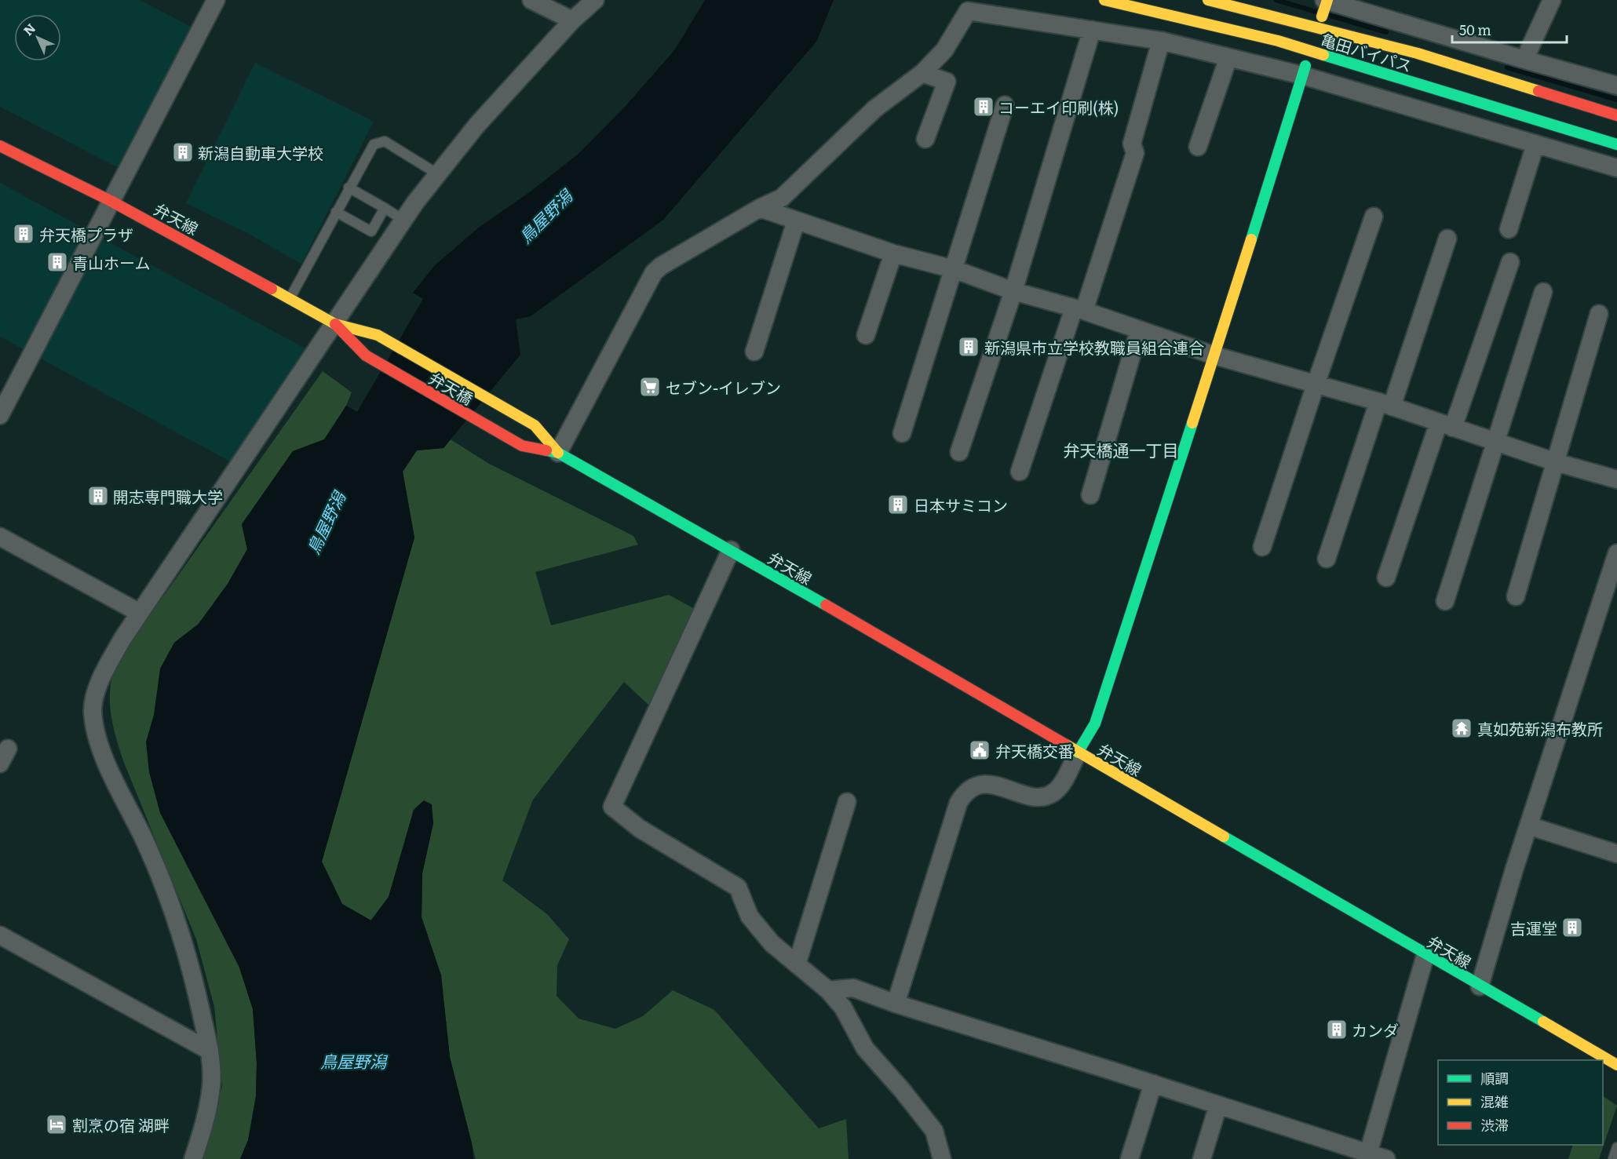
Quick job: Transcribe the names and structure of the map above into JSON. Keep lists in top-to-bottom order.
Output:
{
  "streets": {
    "main road": ["亀田バイパス", "弁天線", "弁天橋"]
  },
  "crossings": [
    ["弁天線", "弁天橋"]
  ],
  "districts": ["弁天橋通一丁目"],
  "water": ["鳥屋野潟"],
  "places": {
    "building": [
      "コーエイ印刷(株)",
      "新潟自動車大学校",
      "弁天橋プラザ",
      "青山ホーム",
      "新潟県市立学校教職員組合連合",
      "開志専門職大学",
      "日本サミコン",
      "吉運堂",
      "カンダ"
    ],
    "supermarket": ["セブン-イレブン"],
    "temple": ["真如苑新潟布教所"],
    "public building": ["弁天橋交番"],
    "hotel": ["割烹の宿 湖畔"]
  },
  "legend": ["順調", "混雑", "渋滞"],
  "scale_bar": "50 m",
  "north": "top left"
}
